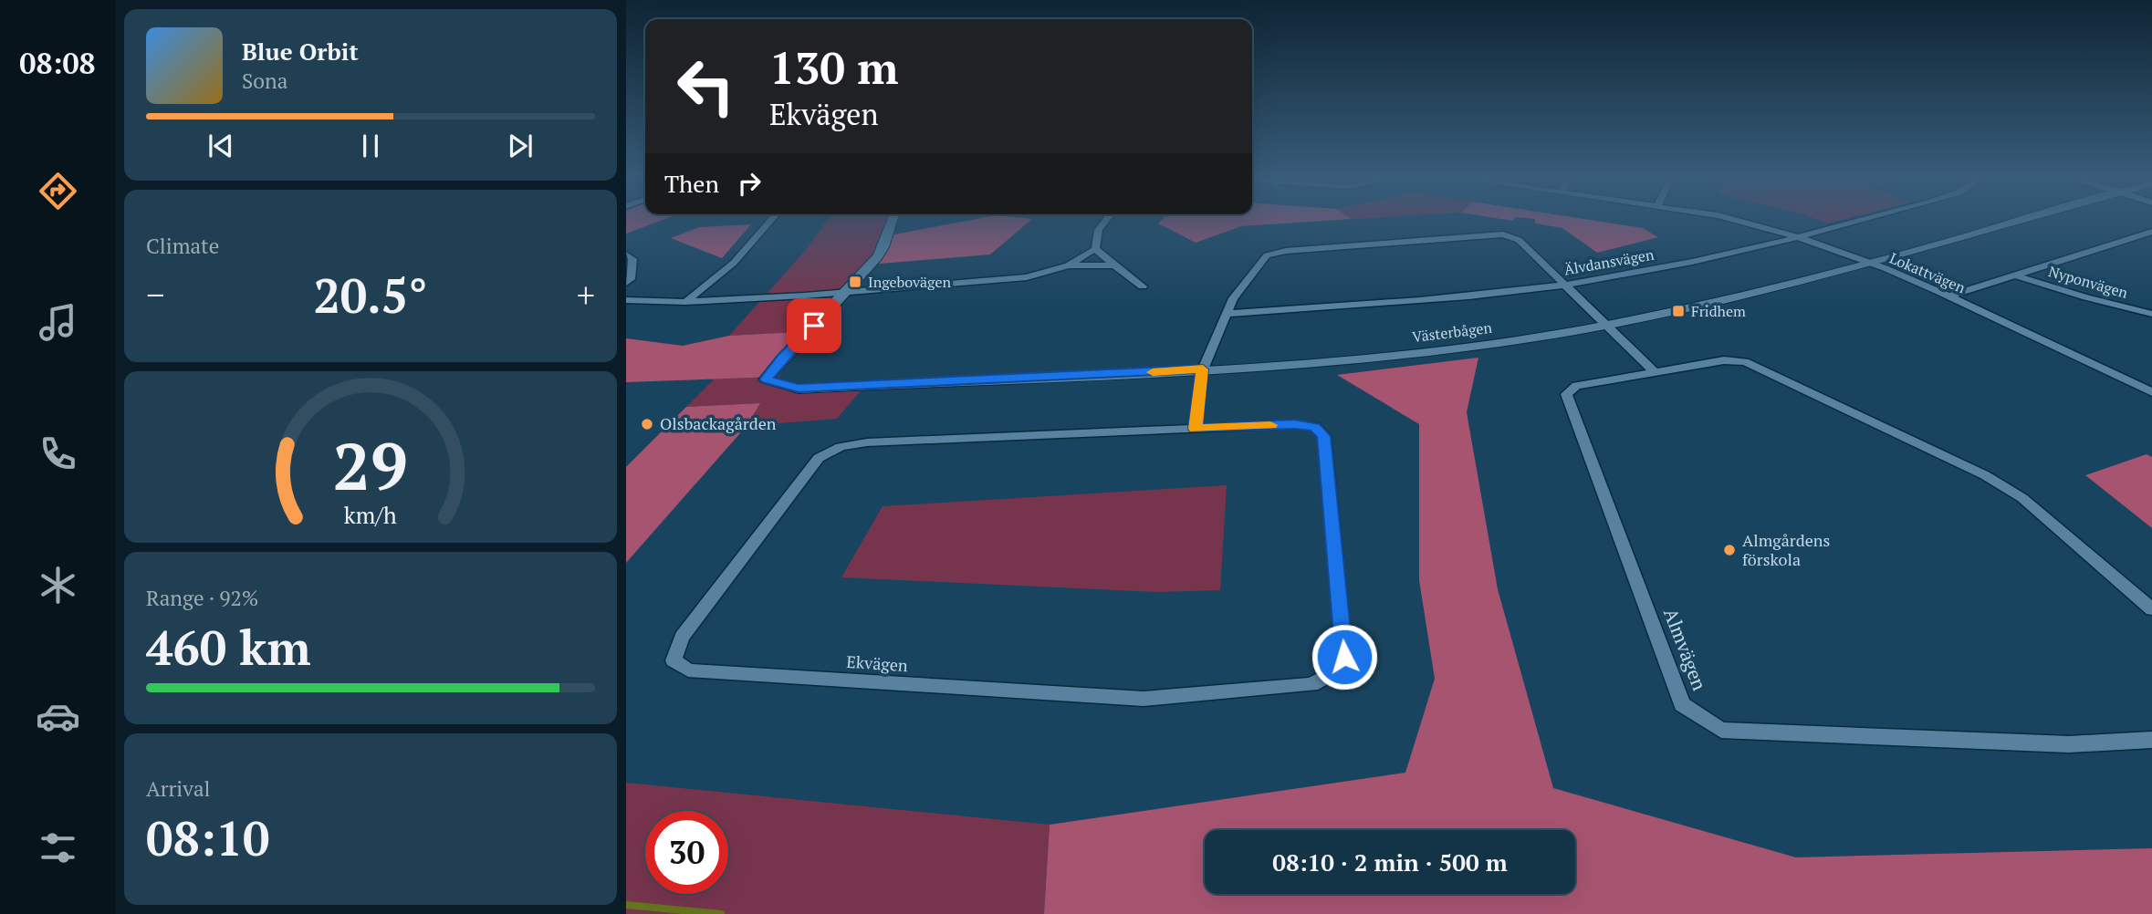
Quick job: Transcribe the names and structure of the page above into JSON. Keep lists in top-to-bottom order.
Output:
{
  "streets": {
    "street": [
      "Älvdansvägen",
      "Lokattvägen",
      "Nyponvägen",
      "Västerbågen",
      "Almvägen",
      "Ekvägen"
    ]
  },
  "crossings": [
    ["Älvdansvägen", "Lokattvägen"],
    ["Lokattvägen", "Västerbågen"]
  ],
  "places": {
    "transit": ["Ingebovägen", "Fridhem"],
    "other": ["Olsbackagården", "Almgårdens förskola"]
  },
  "page": {
    "tabs": "08:08",
    "turn": ["130 m", "Ekvägen"],
    "song": ["Blue Orbit", "Sona"],
    "then": "Then",
    "tile": [
      "Climate",
      ["Range · 92%", "460 km"],
      ["Arrival", "08:10"]
    ],
    "heat": ["−", "20.5°", "+"],
    "limit": "30",
    "trip": "08:10 · 2 min · 500 m",
    "gauge": ["29", "km/h"]
  }
}
